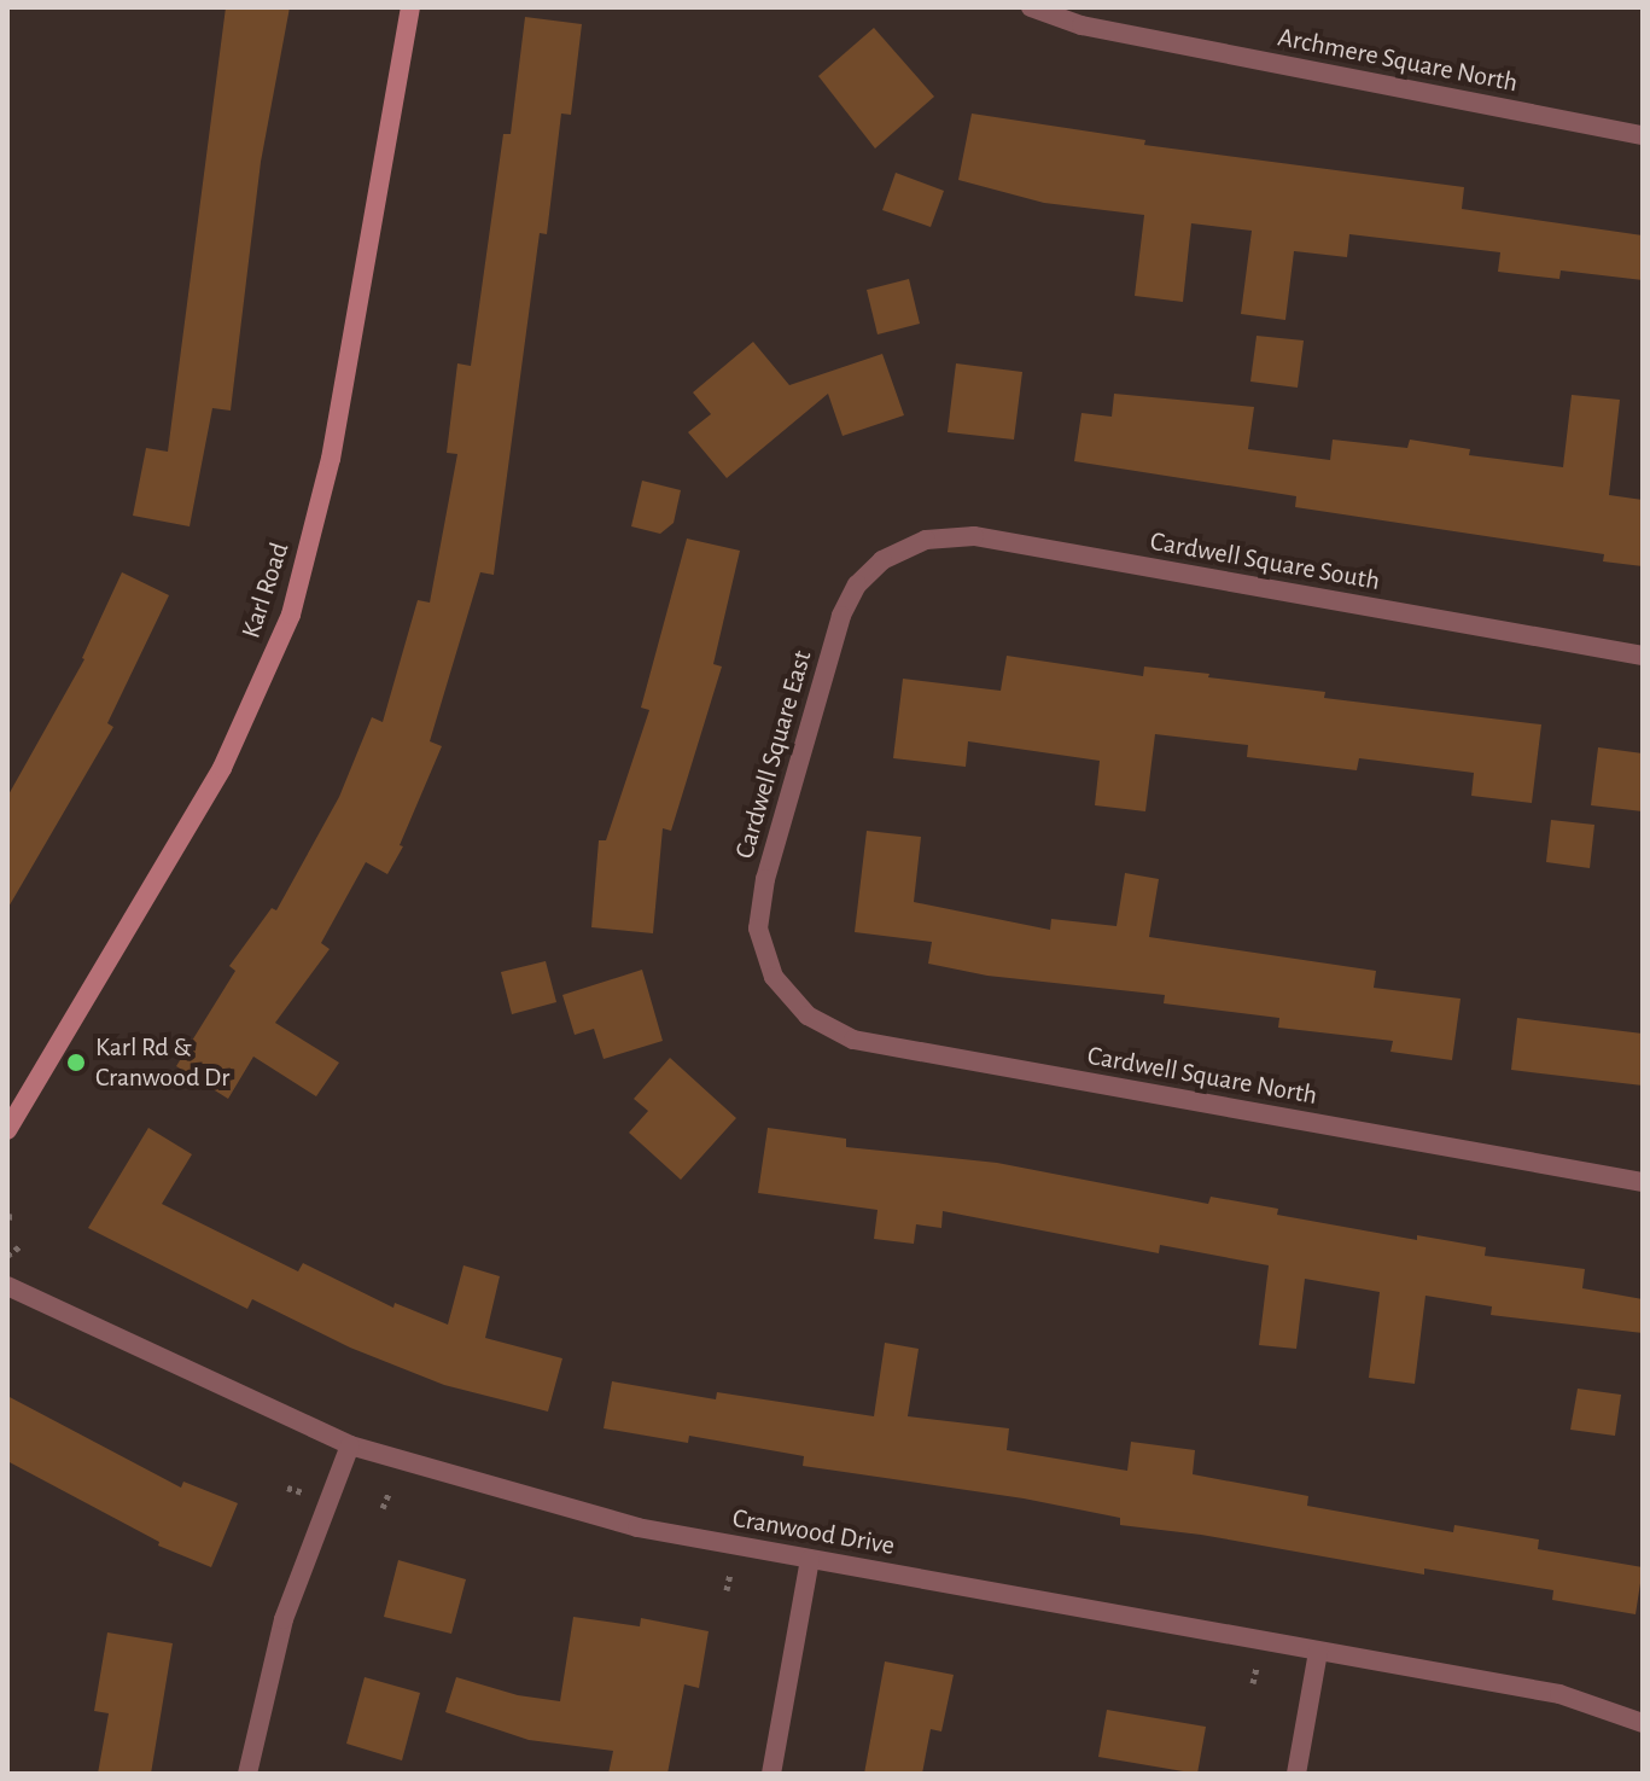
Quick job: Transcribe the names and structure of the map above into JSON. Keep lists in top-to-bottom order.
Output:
{
  "streets": {
    "street": [
      "Archmere Square North",
      "Cardwell Square South",
      "Karl Road",
      "Cardwell Square East",
      "Cardwell Square North",
      "Cranwood Drive"
    ]
  },
  "crossings": [
    ["Cardwell Square South", "Cardwell Square East"],
    ["Cardwell Square East", "Cardwell Square North"]
  ],
  "places": ["Karl Rd & Cranwood Dr"]
}
